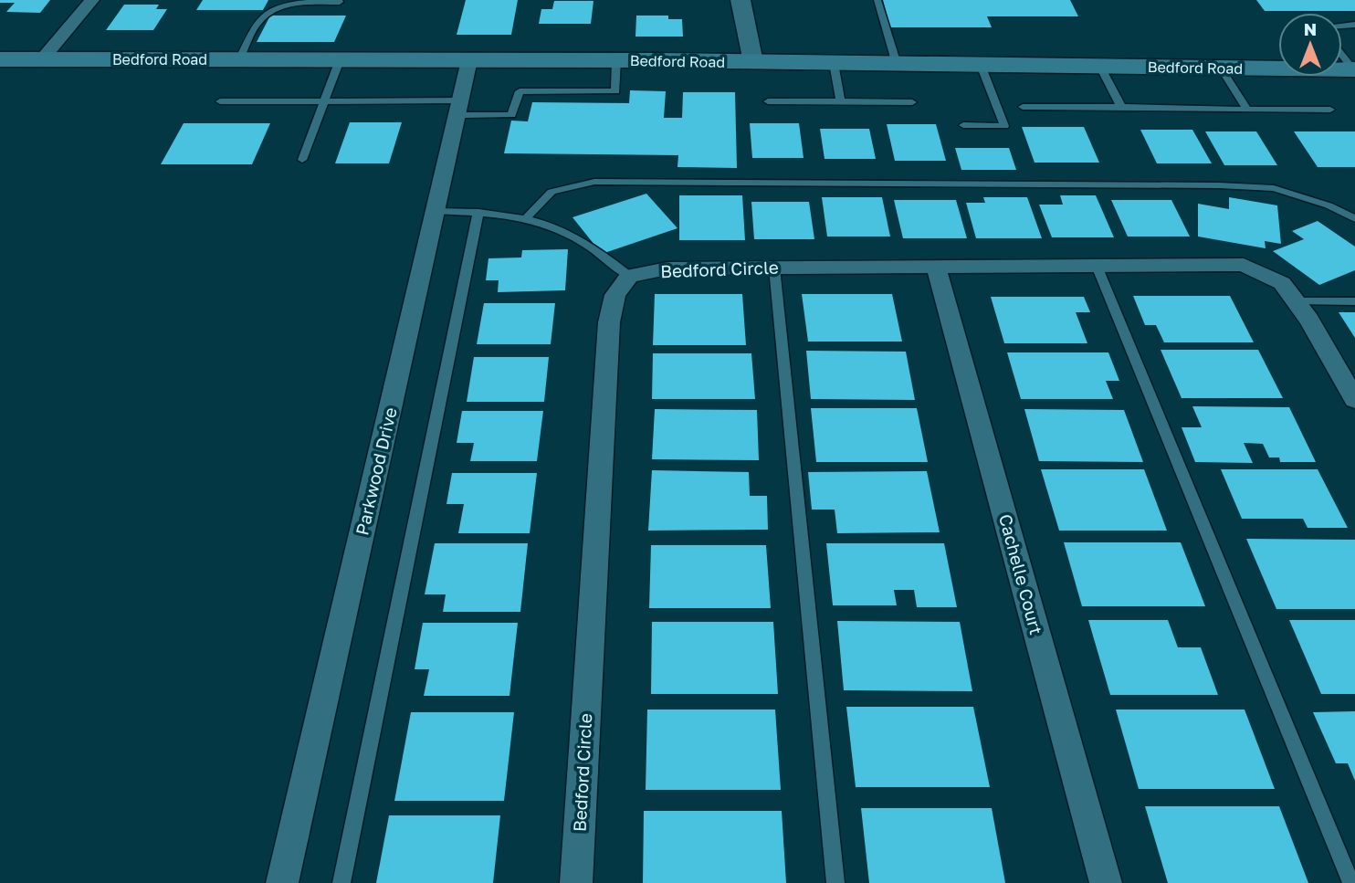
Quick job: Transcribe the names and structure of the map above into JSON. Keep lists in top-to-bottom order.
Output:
{
  "streets": {
    "main road": ["Bedford Road"],
    "street": ["Bedford Circle", "Parkwood Drive", "Cachelle Court"]
  },
  "crossings": [
    ["Bedford Road", "Parkwood Drive"],
    ["Bedford Circle", "Cachelle Court"]
  ],
  "north": "top"
}
